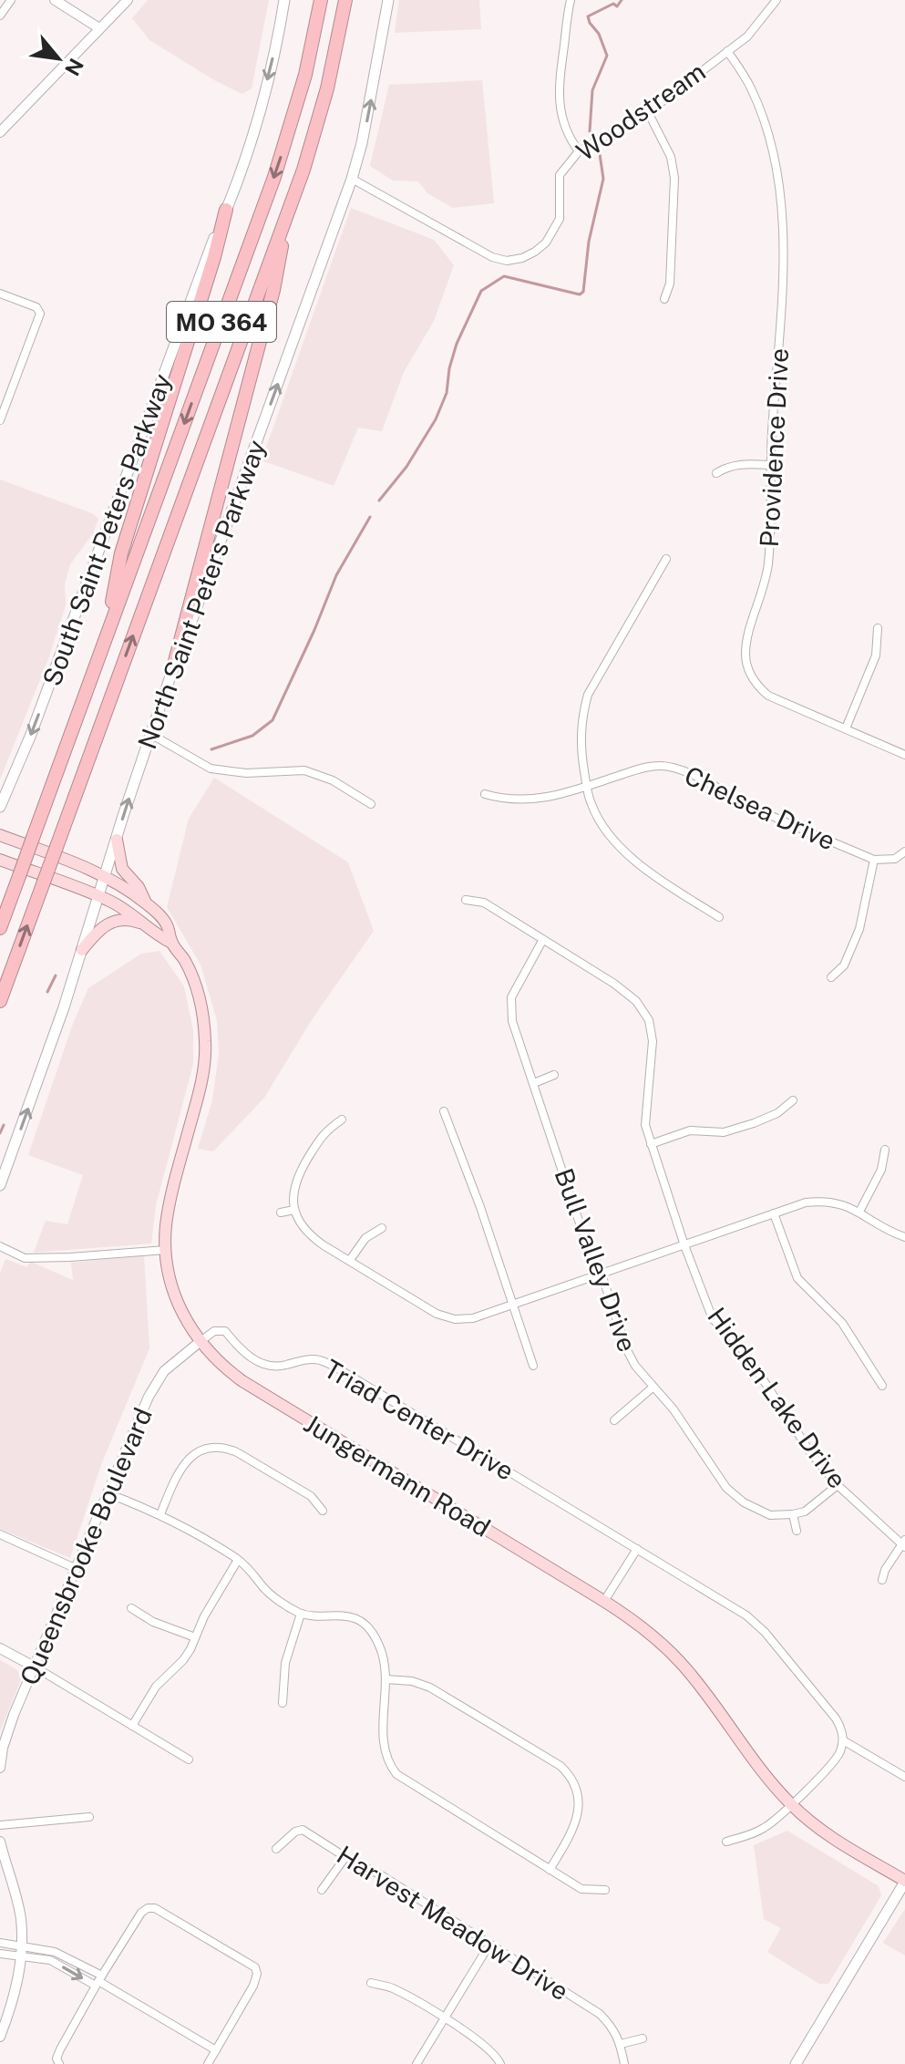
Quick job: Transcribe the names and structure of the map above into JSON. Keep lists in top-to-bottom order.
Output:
{
  "streets": {
    "highway": ["MO 364"],
    "main road": ["South Saint Peters Parkway", "North Saint Peters Parkway", "Jungermann Road"],
    "street": [
      "Woodstream",
      "Providence Drive",
      "Chelsea Drive",
      "Bull Valley Drive",
      "Hidden Lake Drive",
      "Triad Center Drive",
      "Queensbrooke Boulevard",
      "Harvest Meadow Drive"
    ]
  },
  "crossings": [
    ["Woodstream", "Providence Drive"],
    ["Woodstream", "North Saint Peters Parkway"],
    ["North Saint Peters Parkway", "Jungermann Road"],
    ["Bull Valley Drive", "Hidden Lake Drive"],
    ["Triad Center Drive", "Jungermann Road"],
    ["Triad Center Drive", "Queensbrooke Boulevard"],
    ["Jungermann Road", "Queensbrooke Boulevard"]
  ],
  "one_way": ["South Saint Peters Parkway", "North Saint Peters Parkway"],
  "north": "bottom right"
}
